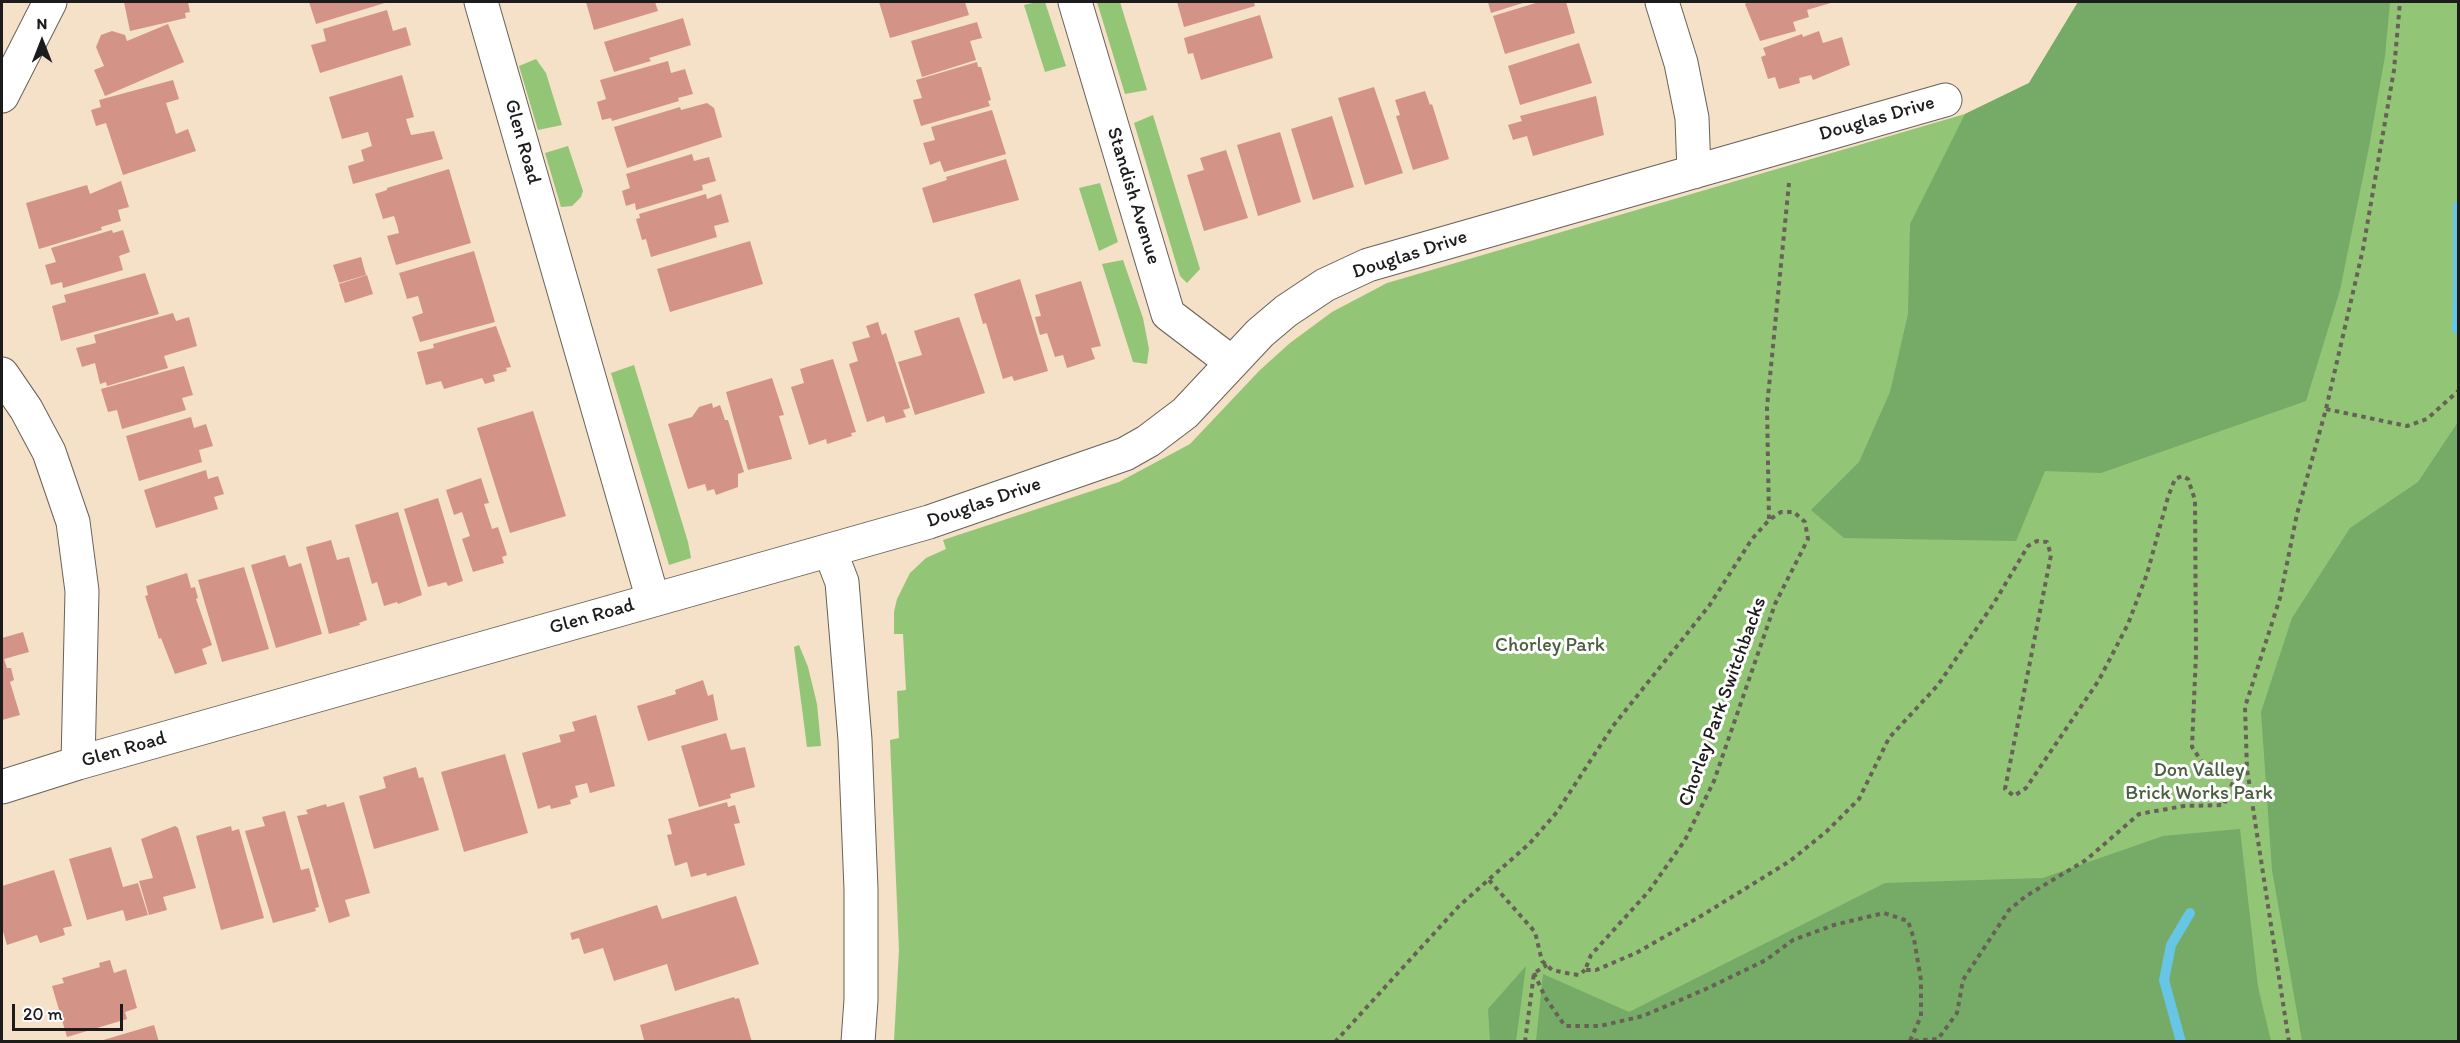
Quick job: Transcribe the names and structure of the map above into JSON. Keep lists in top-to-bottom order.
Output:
{
  "streets": {
    "street": ["Douglas Drive", "Glen Road", "Standish Avenue"],
    "path": ["Chorley Park Switchbacks"]
  },
  "crossings": [
    ["Douglas Drive", "Glen Road"],
    ["Douglas Drive", "Standish Avenue"]
  ],
  "parks": ["Chorley Park", "Don Valley Brick Works Park"],
  "scale_bar": "20 m",
  "north": "top"
}
